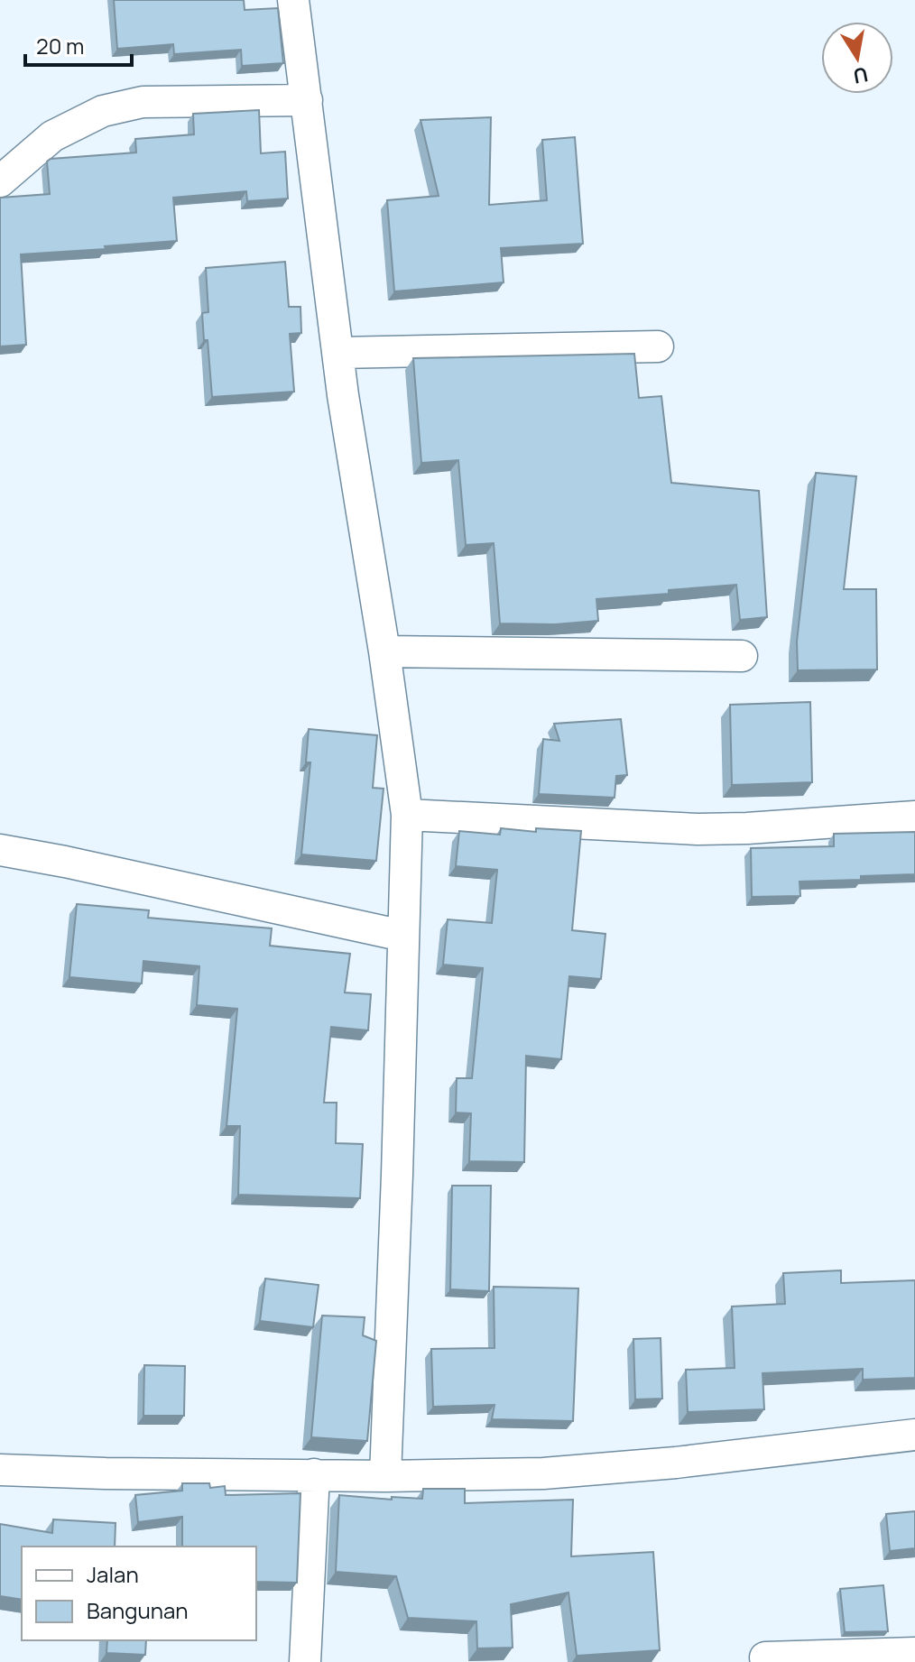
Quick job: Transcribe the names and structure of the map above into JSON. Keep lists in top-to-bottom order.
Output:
{
  "legend": ["Jalan", "Bangunan"],
  "scale_bar": "20 m",
  "north": "bottom"
}
